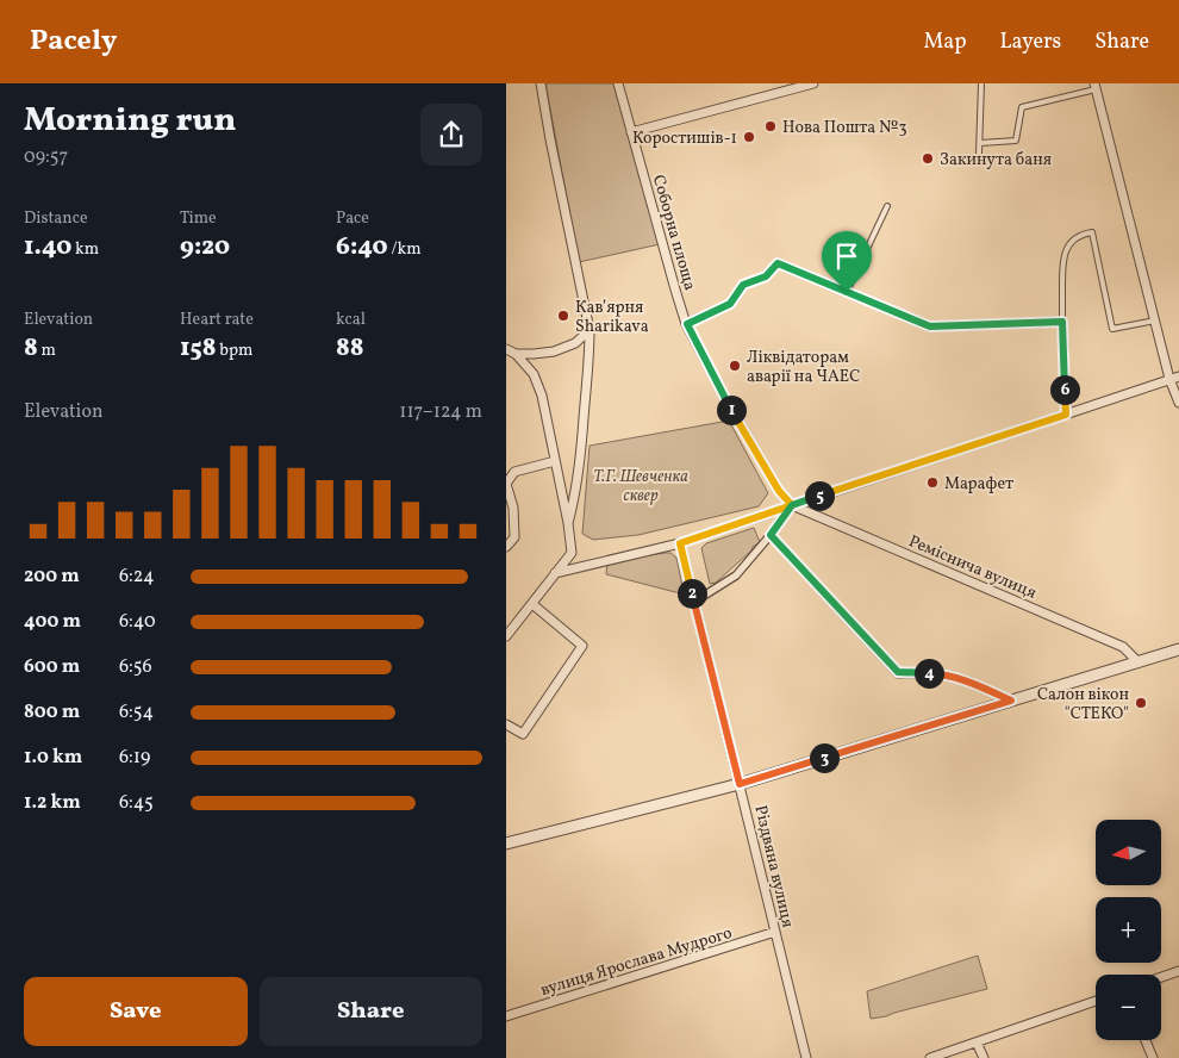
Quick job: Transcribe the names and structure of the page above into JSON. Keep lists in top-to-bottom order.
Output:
{
  "streets": {
    "street": [
      "Соборна площа",
      "Реміснича вулиця",
      "Різдвяна вулиця",
      "вулиця Ярослава Мудрого"
    ]
  },
  "crossings": [
    ["Соборна площа", "Реміснича вулиця"],
    ["Різдвяна вулиця", "вулиця Ярослава Мудрого"]
  ],
  "parks": ["Т.Г. Шевченка сквер"],
  "places": [
    "Нова Пошта №3",
    "Коростишів-1",
    "Закинута баня",
    "Кав’ярня Sharikava",
    "Ліквідаторам аварії на ЧАЕС",
    "Марафет",
    "Салон вікон \"СТЕКО\""
  ],
  "north": "left",
  "page": {
    "header": "Pacely",
    "nav": ["Map", "Layers", "Share"],
    "heading": ["Morning run", "09:57"],
    "stats": [
      ["Distance", "1.40 km"],
      ["Time", "9:20"],
      ["Pace", "6:40 /km"],
      ["Elevation", "8 m"],
      ["Heart rate", "158 bpm"],
      ["kcal", "88"]
    ],
    "pins": [
      "6",
      "1",
      "5",
      "2",
      "4",
      "3"
    ],
    "chart": ["Elevation", "117–124 m"],
    "list": [
      {
        "name": "200 m",
        "note": "6:24"
      },
      {
        "name": "400 m",
        "note": "6:40"
      },
      {
        "name": "600 m",
        "note": "6:56"
      },
      {
        "name": "800 m",
        "note": "6:54"
      },
      {
        "name": "1.0 km",
        "note": "6:19"
      },
      {
        "name": "1.2 km",
        "note": "6:45"
      }
    ],
    "map_buttons": ["+", "−"],
    "buttons": ["Save", "Share"]
  }
}
